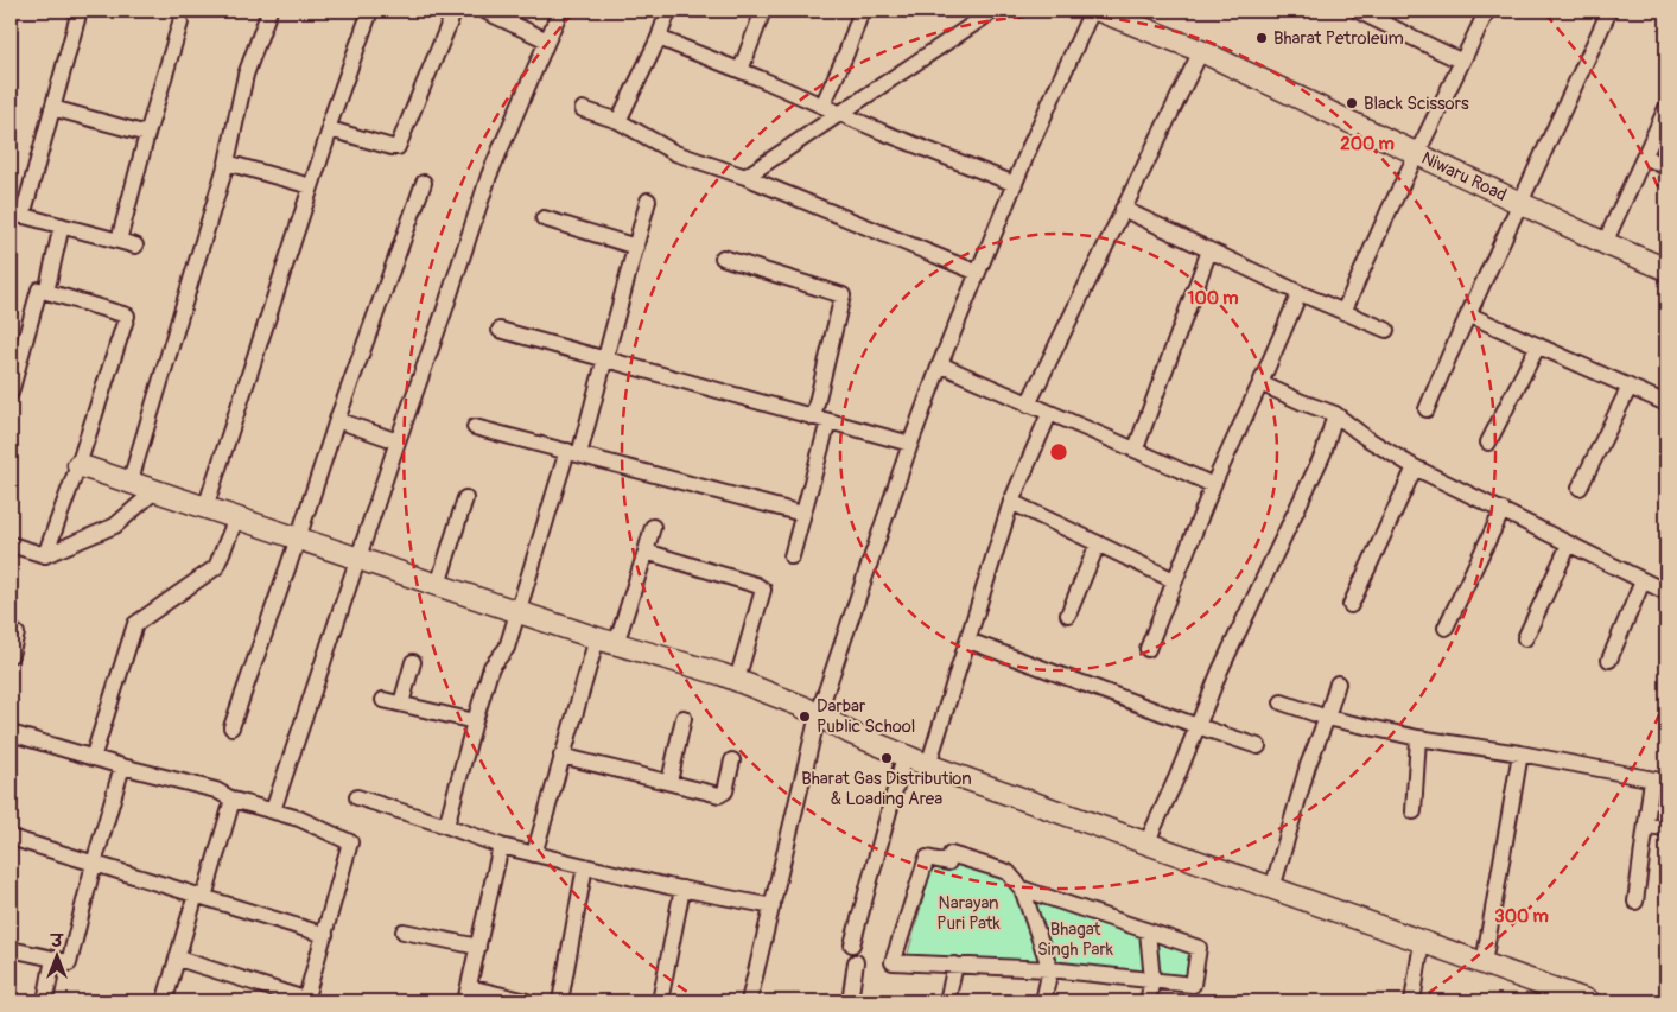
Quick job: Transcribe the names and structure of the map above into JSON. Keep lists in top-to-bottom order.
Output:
{
  "streets": {
    "street": ["Niwaru Road"]
  },
  "parks": ["Narayan Puri Patk", "Bhagat Singh Park"],
  "places": [
    "Bharat Petroleum",
    "Black Scissors",
    "Darbar Public School",
    "Bharat Gas Distribution & Loading Area"
  ],
  "north": "top",
  "rings": ["200 m", "100 m", "300 m"]
}
